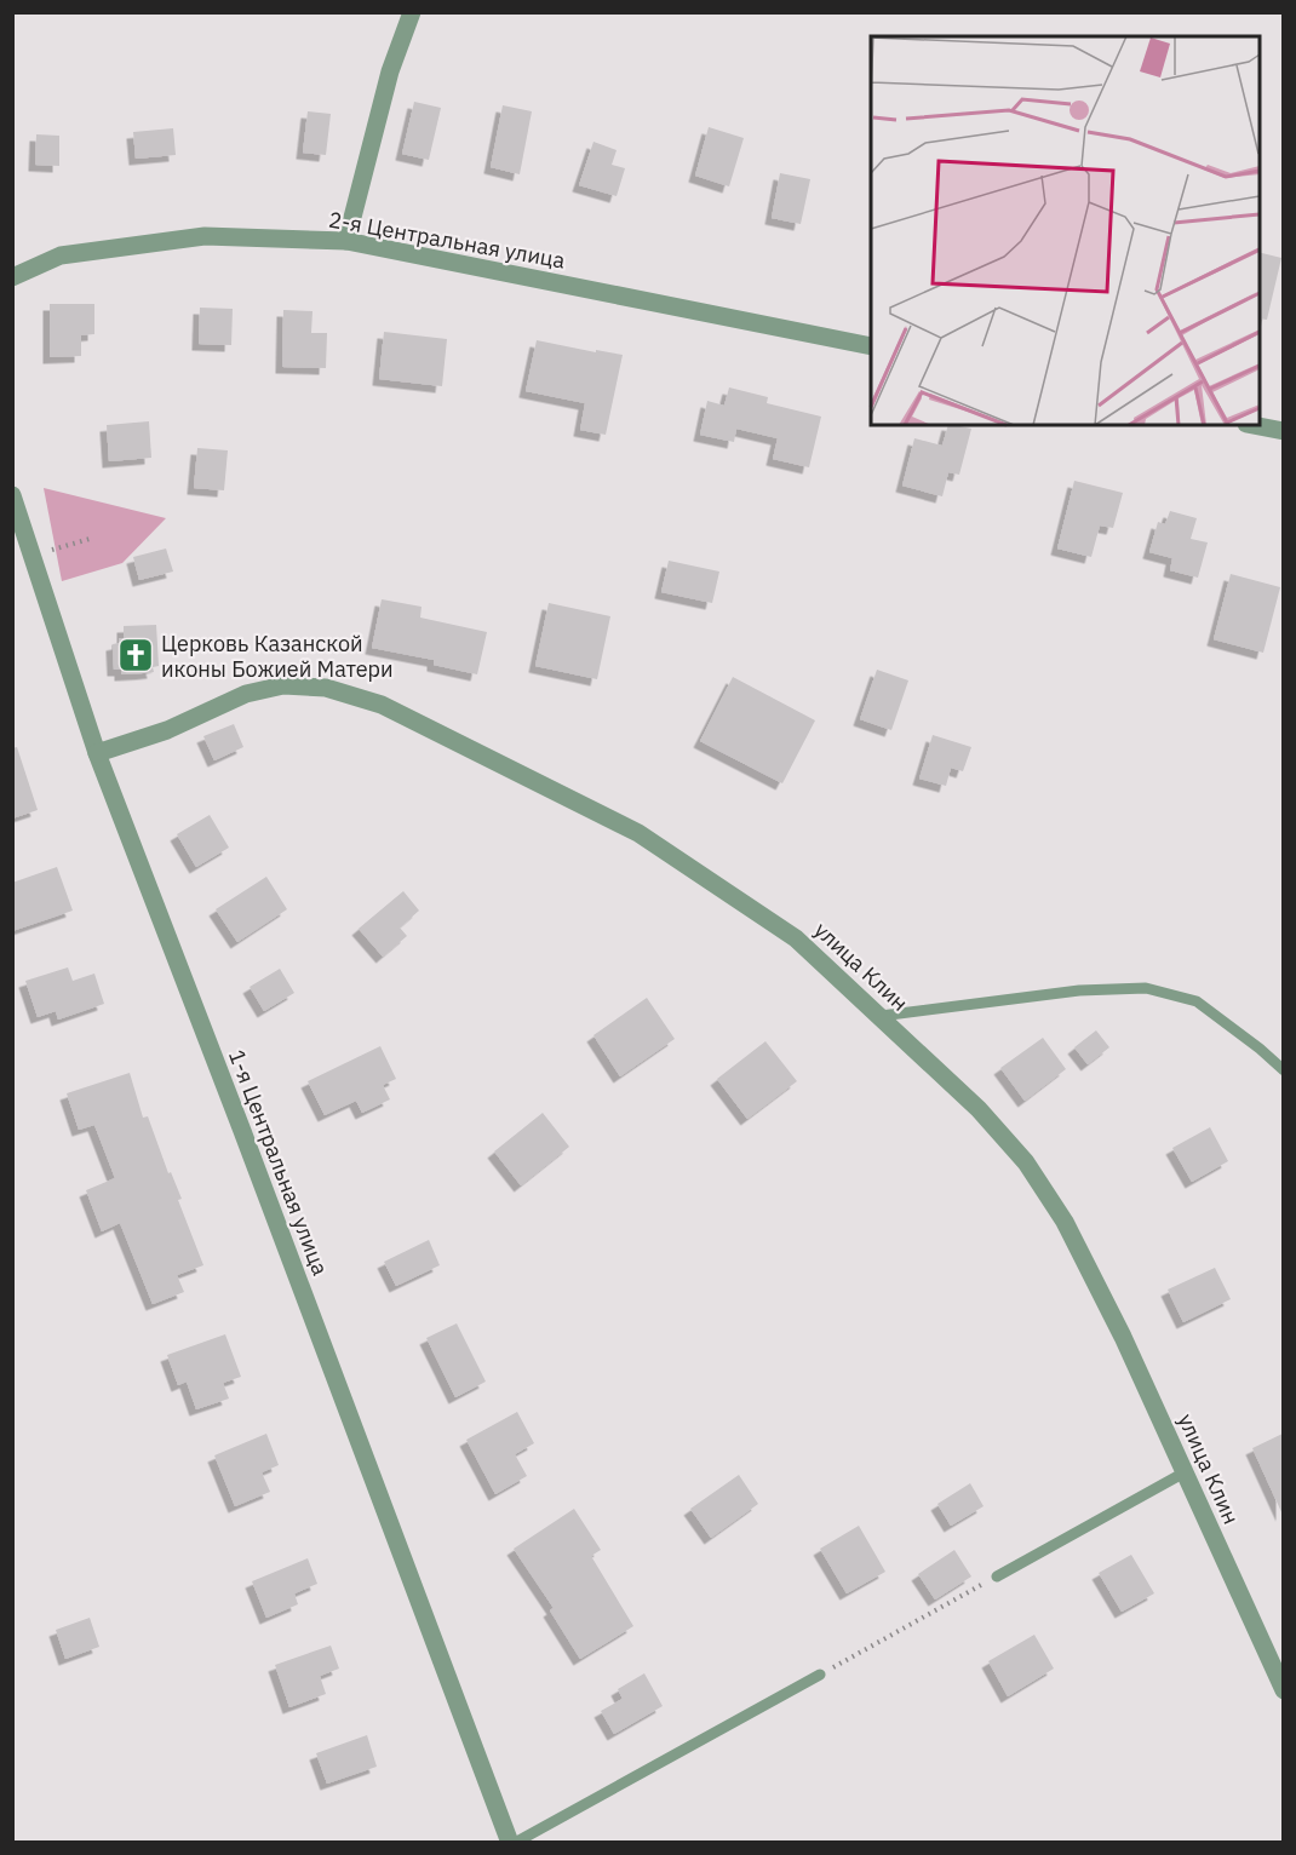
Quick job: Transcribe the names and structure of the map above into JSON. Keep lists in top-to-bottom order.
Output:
{
  "streets": {
    "street": ["2-я Центральная улица", "улица Клин", "1-я Центральная улица"]
  },
  "crossings": [
    ["улица Клин", "1-я Центральная улица"]
  ],
  "places": {
    "church": ["Церковь Казанской иконы Божией Матери"]
  }
}
